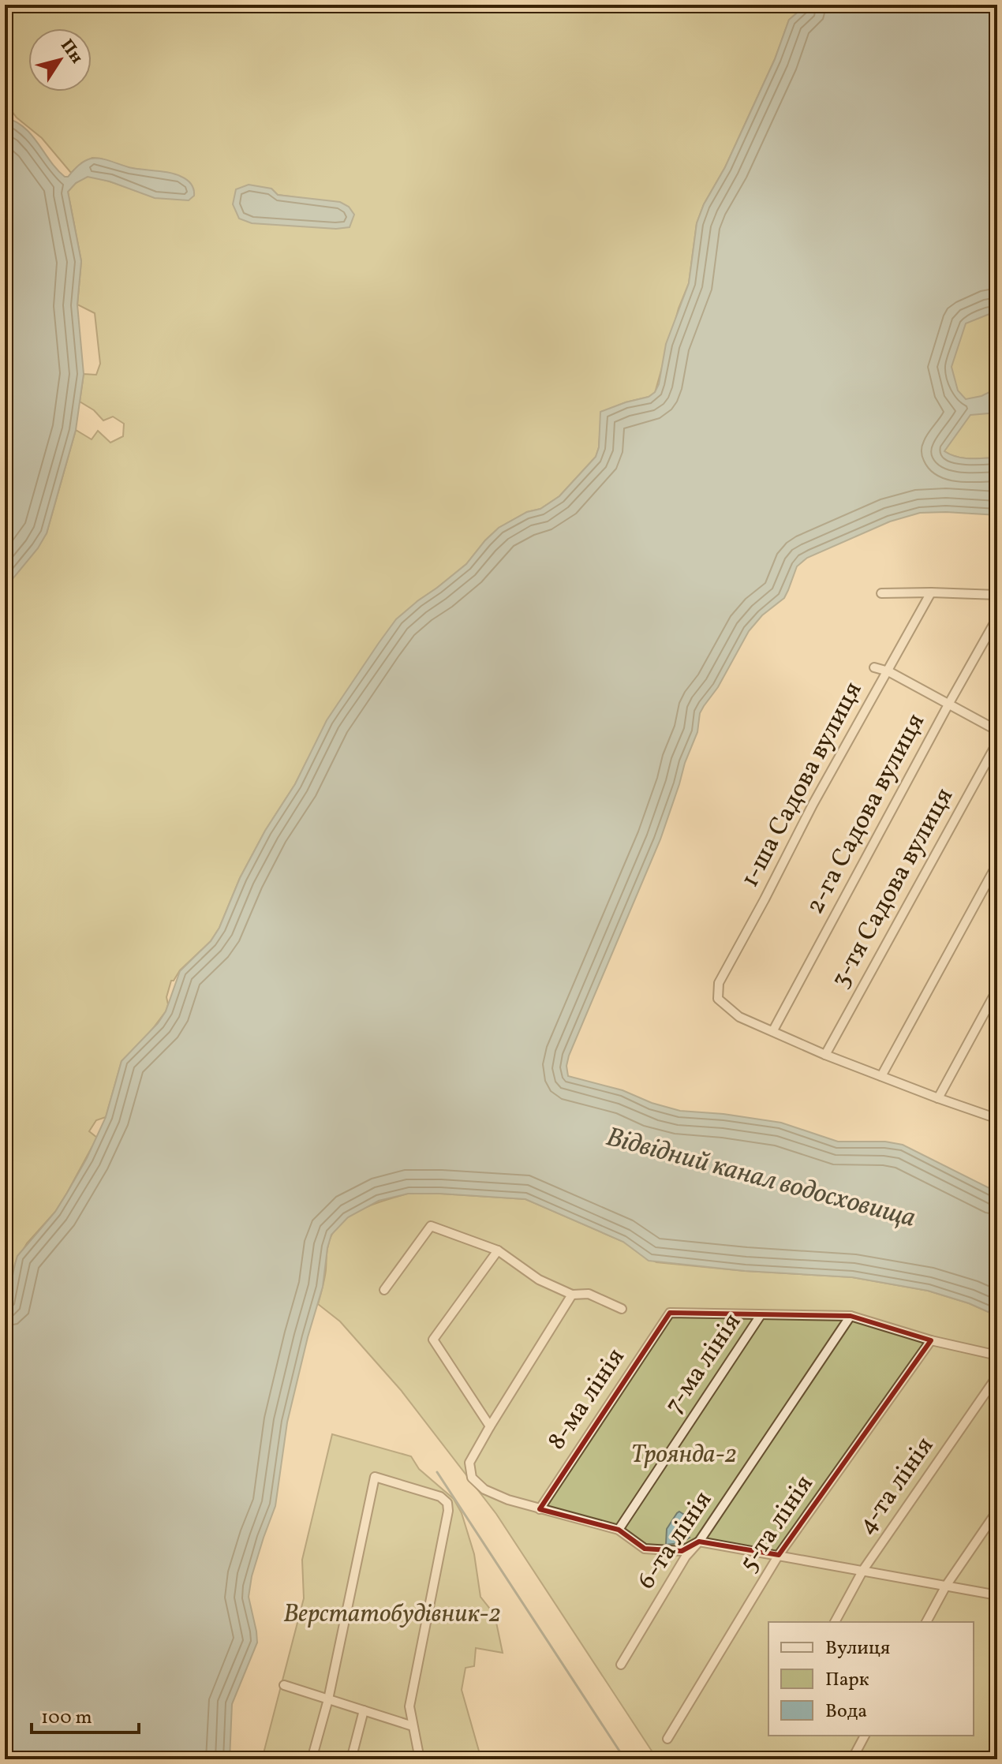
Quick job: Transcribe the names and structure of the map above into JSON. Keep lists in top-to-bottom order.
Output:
{
  "streets": {
    "street": [
      "1-ша Садова вулиця",
      "2-га Садова вулиця",
      "3-тя Садова вулиця",
      "7-ма лінія",
      "8-ма лінія",
      "4-та лінія",
      "5-та лінія",
      "6-та лінія"
    ]
  },
  "crossings": [
    ["1-ша Садова вулиця", "2-га Садова вулиця"],
    ["7-ма лінія", "8-ма лінія"]
  ],
  "water": ["Відвідний канал водосховища"],
  "parks": ["Троянда-2", "Верстатобудівник-2"],
  "legend": ["Вулиця", "Парк", "Вода"],
  "scale_bar": "100 m",
  "north": "top right"
}
